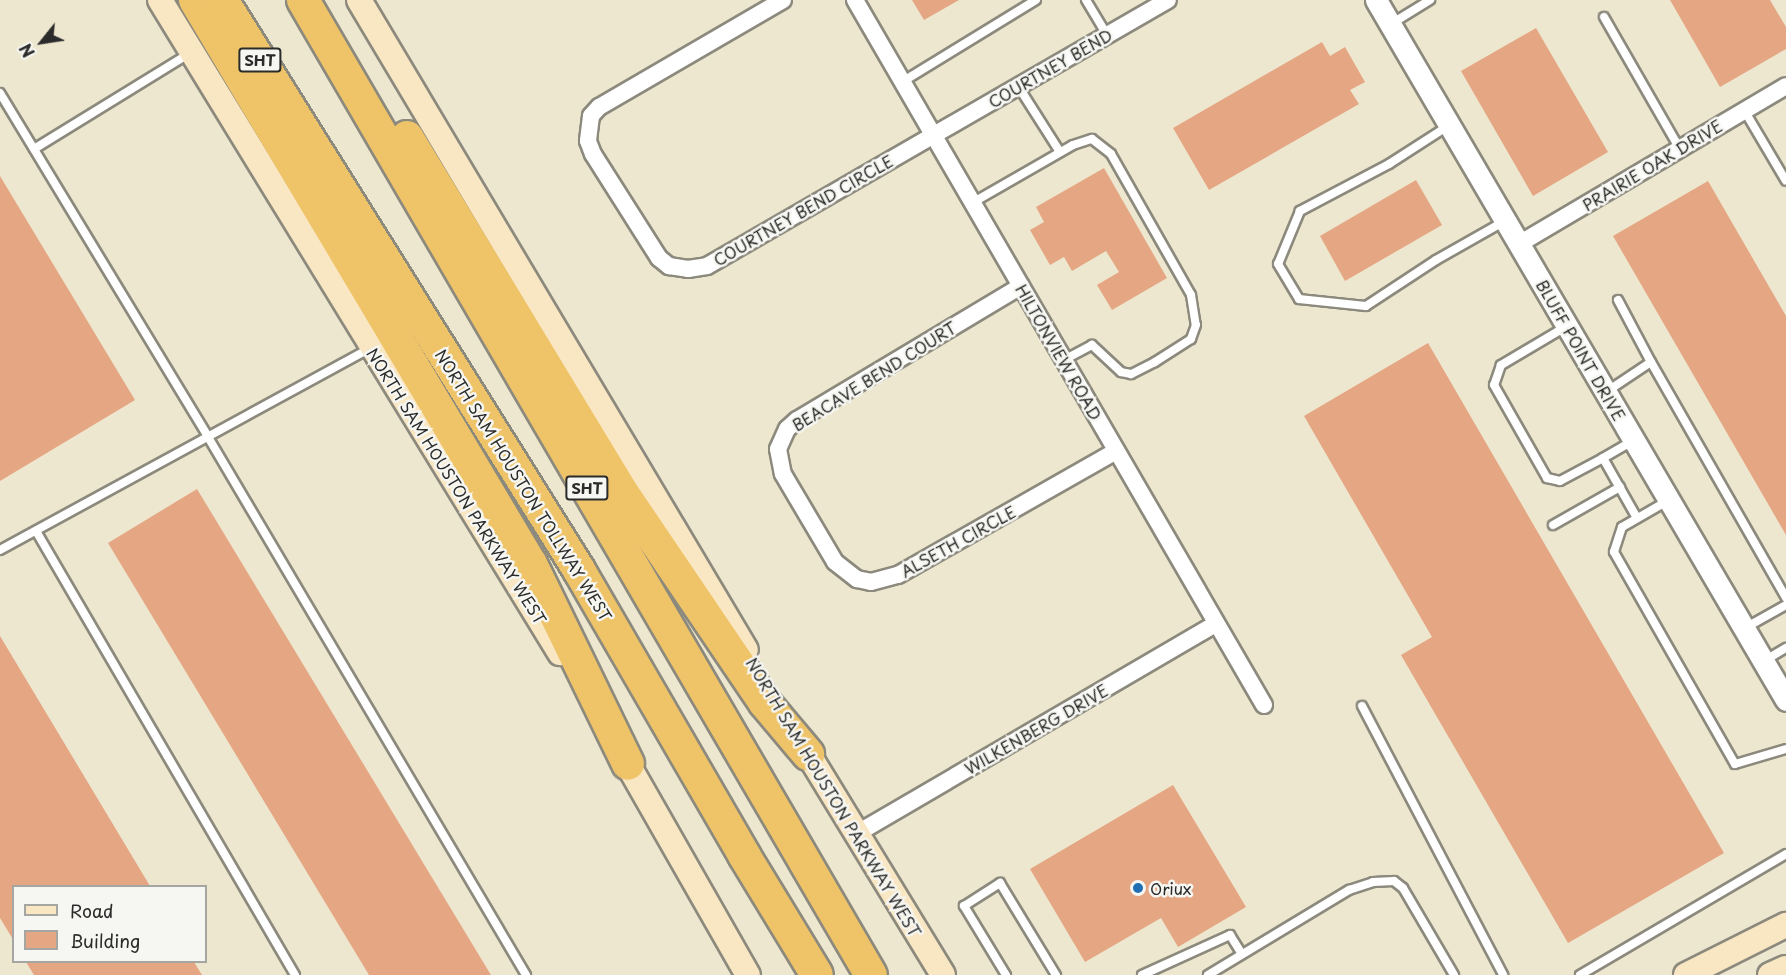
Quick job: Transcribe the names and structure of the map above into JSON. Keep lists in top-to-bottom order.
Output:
{
  "streets": {
    "highway": ["SHT", "NORTH SAM HOUSTON TOLLWAY WEST"],
    "main road": ["NORTH SAM HOUSTON PARKWAY WEST"],
    "street": [
      "COURTNEY BEND",
      "PRAIRIE OAK DRIVE",
      "COURTNEY BEND CIRCLE",
      "BLUFF POINT DRIVE",
      "HILTONVIEW ROAD",
      "BEACAVE BEND COURT",
      "ALSETH CIRCLE",
      "WILKENBERG DRIVE"
    ]
  },
  "crossings": [
    ["COURTNEY BEND", "COURTNEY BEND CIRCLE"],
    ["COURTNEY BEND", "HILTONVIEW ROAD"],
    ["PRAIRIE OAK DRIVE", "BLUFF POINT DRIVE"],
    ["COURTNEY BEND CIRCLE", "HILTONVIEW ROAD"],
    ["HILTONVIEW ROAD", "BEACAVE BEND COURT"],
    ["HILTONVIEW ROAD", "ALSETH CIRCLE"],
    ["HILTONVIEW ROAD", "WILKENBERG DRIVE"],
    ["BEACAVE BEND COURT", "ALSETH CIRCLE"],
    ["NORTH SAM HOUSTON PARKWAY WEST", "WILKENBERG DRIVE"]
  ],
  "places": ["Oriux"],
  "legend": ["Road", "Building"],
  "north": "bottom left"
}
